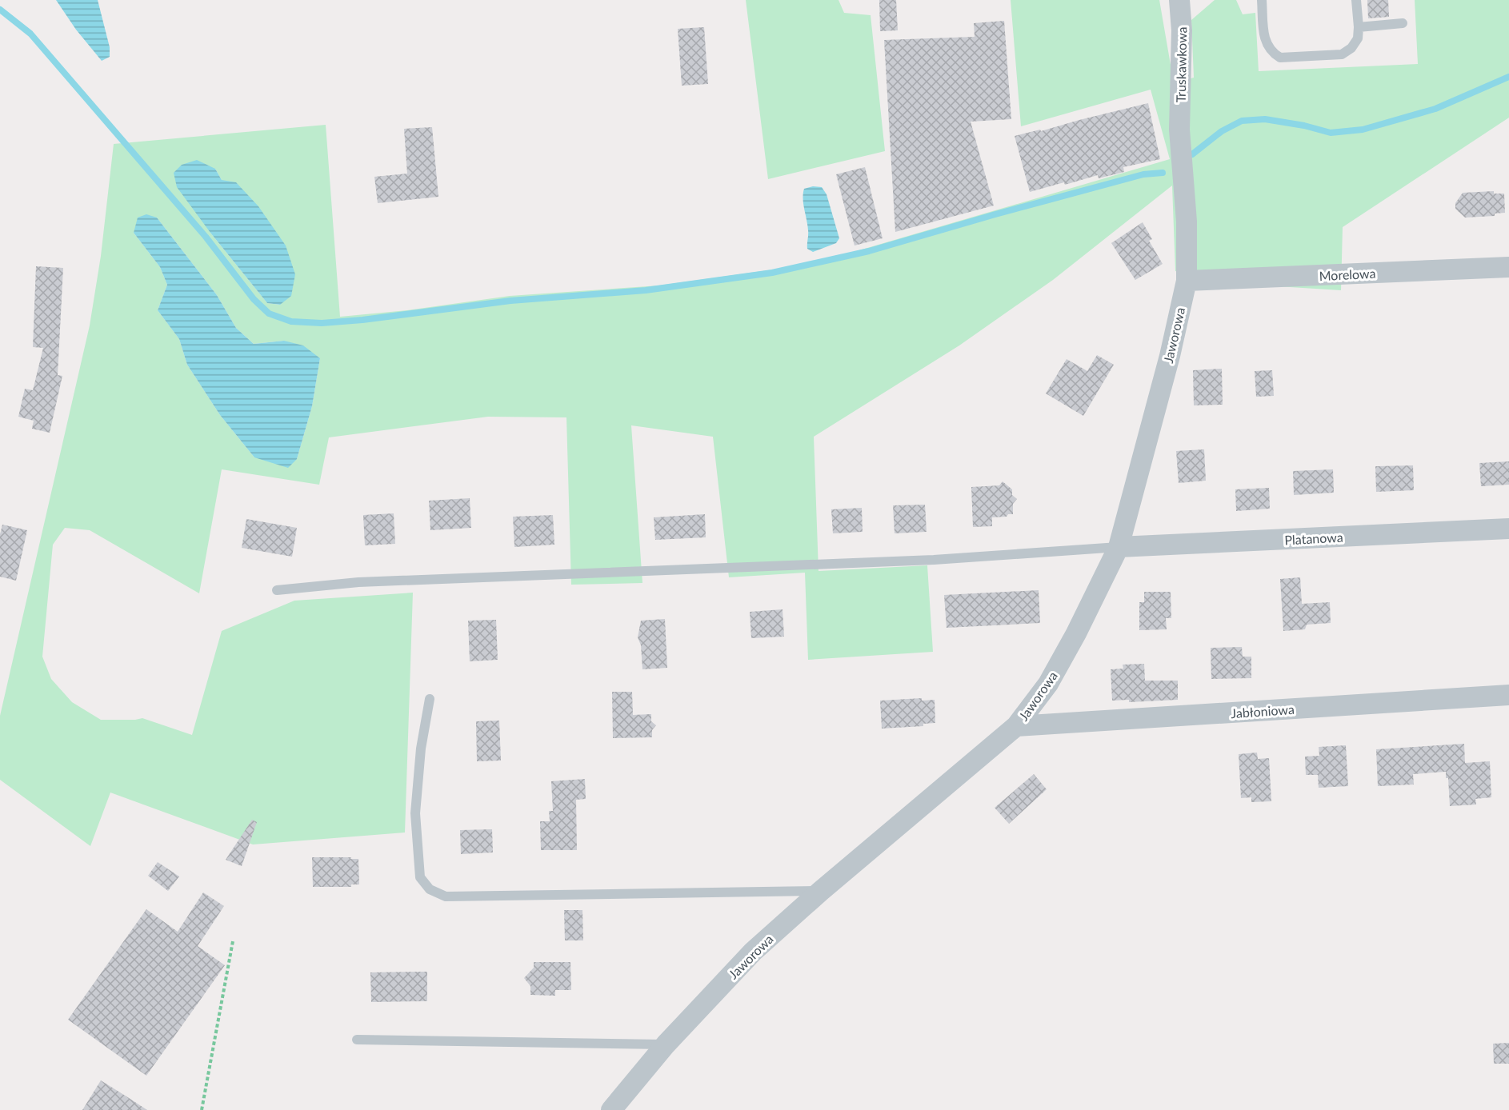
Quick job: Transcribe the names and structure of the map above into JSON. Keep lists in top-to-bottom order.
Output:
{
  "streets": {
    "street": [
      "Truskawkowa",
      "Morelowa",
      "Jaworowa",
      "Platanowa",
      "Jabłoniowa"
    ]
  },
  "crossings": [
    ["Truskawkowa", "Jaworowa"],
    ["Morelowa", "Jaworowa"],
    ["Jaworowa", "Platanowa"],
    ["Jaworowa", "Jabłoniowa"]
  ]
}
